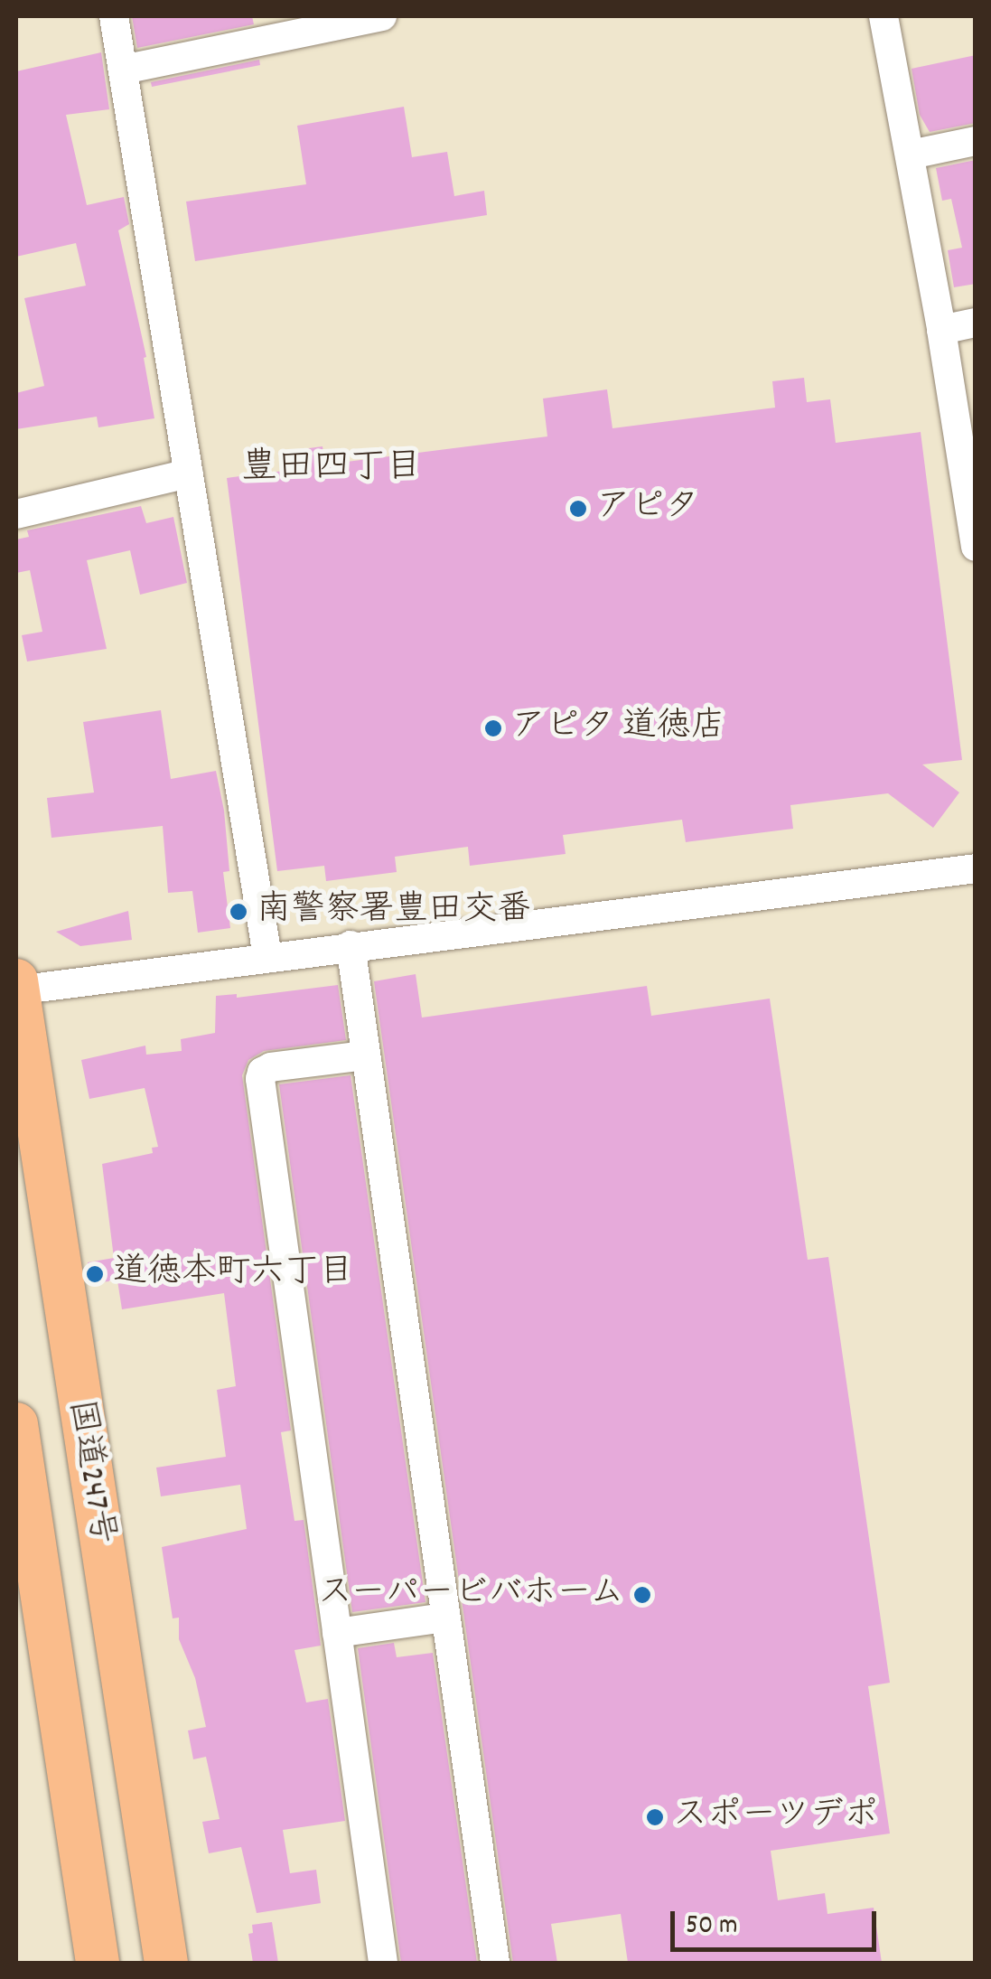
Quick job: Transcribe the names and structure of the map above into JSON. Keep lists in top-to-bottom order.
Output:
{
  "streets": {
    "highway": ["国道247号"]
  },
  "districts": ["豊田四丁目"],
  "places": [
    "アピタ",
    "アピタ 道徳店",
    "南警察署豊田交番",
    "道徳本町六丁目",
    "スーパービバホーム",
    "スポーツデポ"
  ],
  "scale_bar": "50 m"
}
